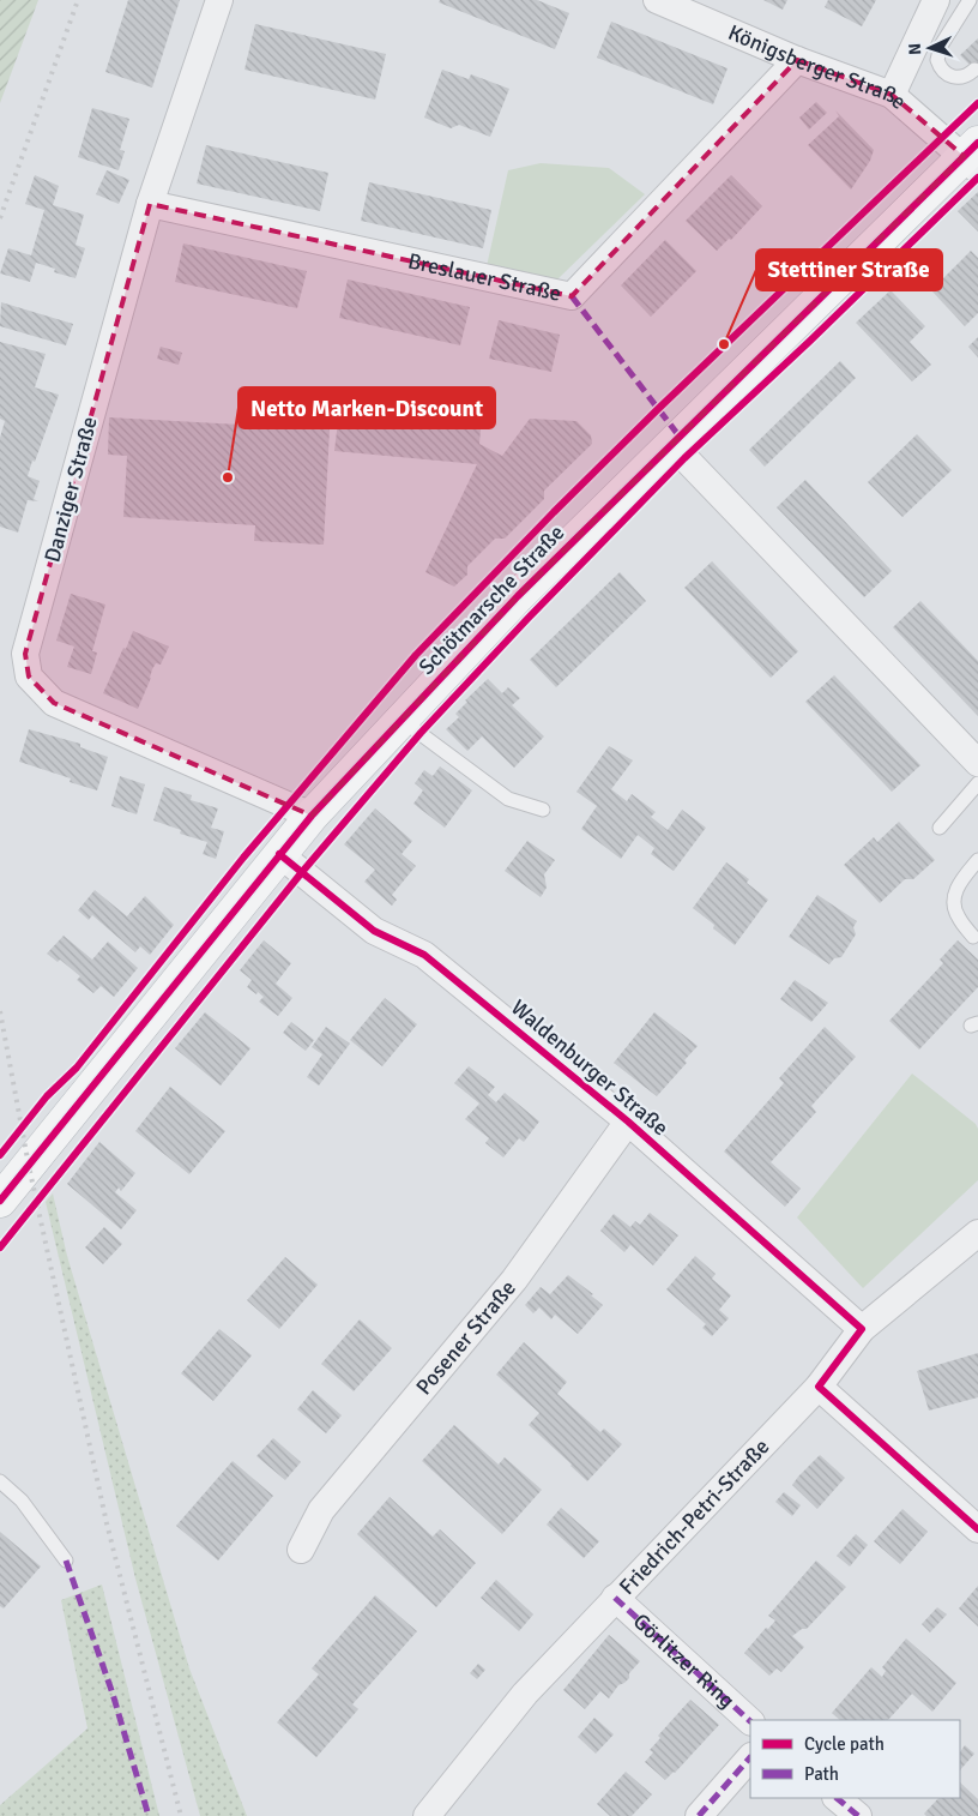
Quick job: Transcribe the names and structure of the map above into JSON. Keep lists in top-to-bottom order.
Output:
{
  "streets": {
    "main road": ["Schötmarsche Straße"],
    "street": [
      "Königsberger Straße",
      "Breslauer Straße",
      "Danziger Straße",
      "Waldenburger Straße",
      "Posener Straße",
      "Friedrich-Petri-Straße",
      "Görlitzer Ring"
    ]
  },
  "crossings": [
    ["Königsberger Straße", "Breslauer Straße"],
    ["Königsberger Straße", "Schötmarsche Straße"],
    ["Breslauer Straße", "Danziger Straße"],
    ["Danziger Straße", "Schötmarsche Straße"],
    ["Schötmarsche Straße", "Waldenburger Straße"],
    ["Waldenburger Straße", "Posener Straße"],
    ["Waldenburger Straße", "Friedrich-Petri-Straße"],
    ["Friedrich-Petri-Straße", "Görlitzer Ring"]
  ],
  "places": ["Stettiner Straße", "Netto Marken-Discount"],
  "legend": ["Cycle path", "Path"],
  "north": "left"
}
